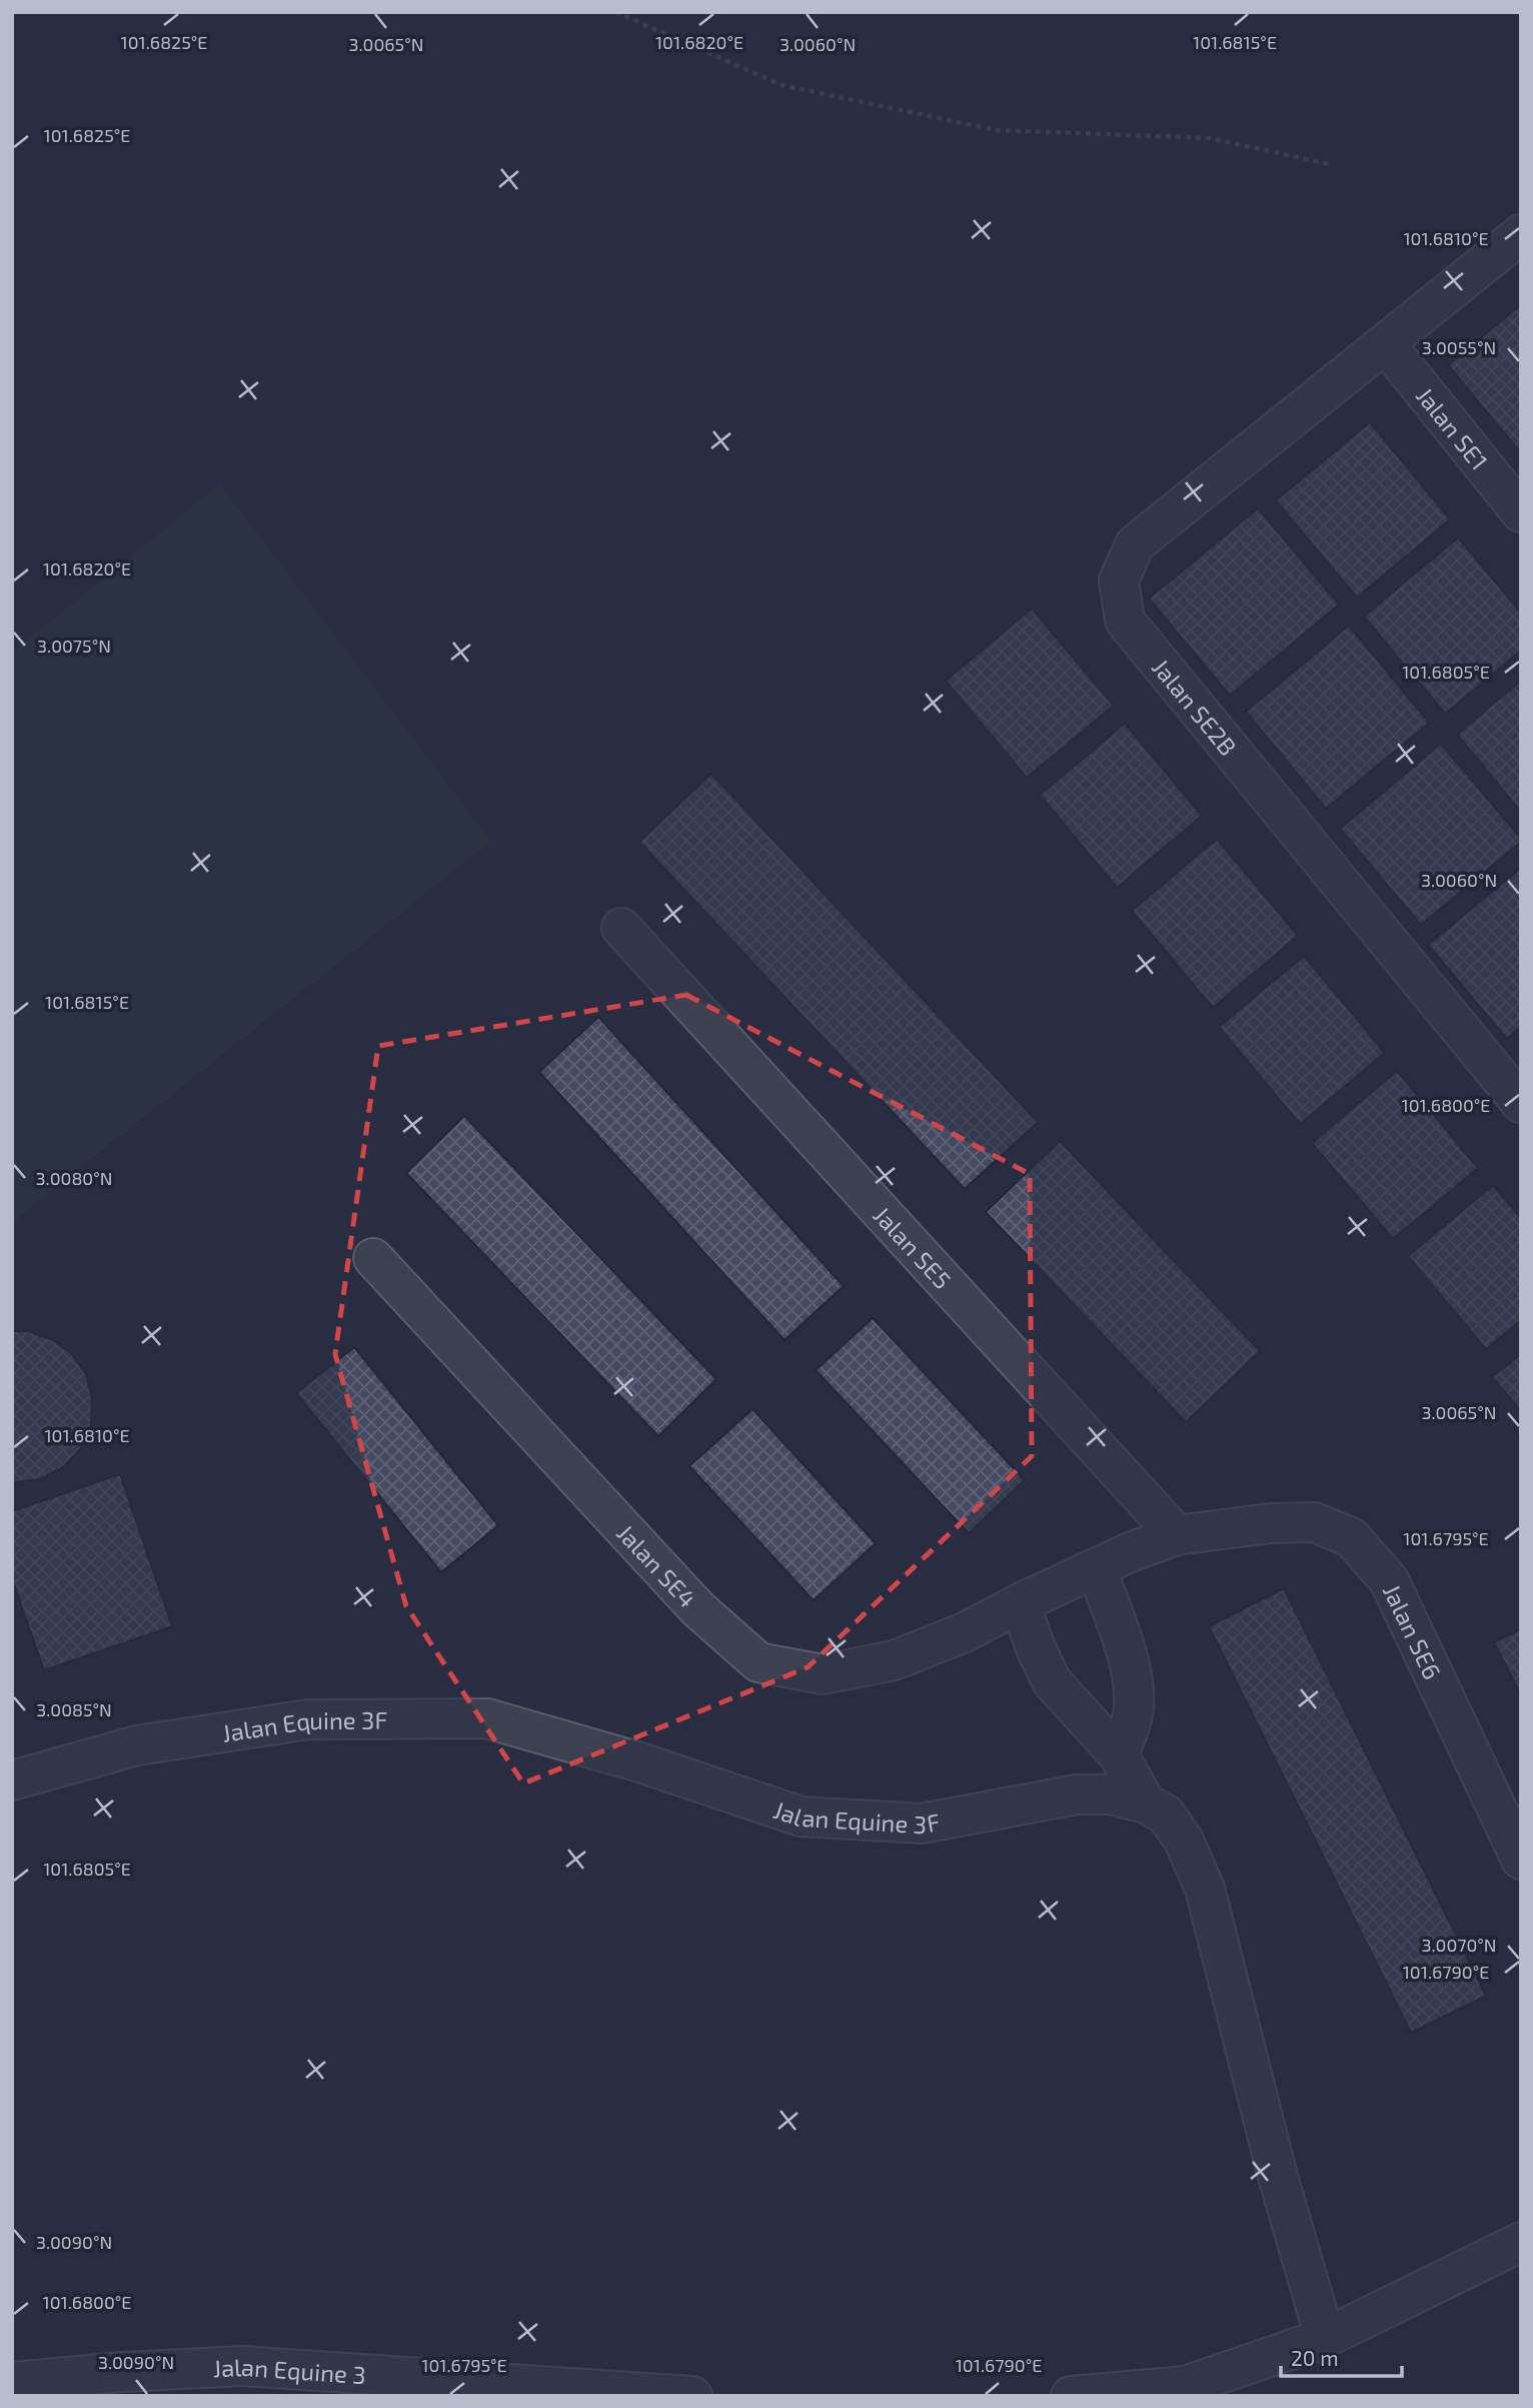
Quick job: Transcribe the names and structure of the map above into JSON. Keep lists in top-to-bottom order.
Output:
{
  "streets": {
    "street": [
      "Jalan SE1",
      "Jalan SE2B",
      "Jalan SE5",
      "Jalan SE4",
      "Jalan SE6",
      "Jalan Equine 3F",
      "Jalan Equine 3"
    ]
  },
  "crossings": [
    ["Jalan SE1", "Jalan SE2B"],
    ["Jalan SE5", "Jalan SE6"],
    ["Jalan SE4", "Jalan SE6"]
  ],
  "scale_bar": "20 m",
  "coordinates": [
    "101.6825°E",
    "101.6820°E",
    "101.6815°E",
    "3.0065°N",
    "3.0060°N",
    "101.6810°E",
    "3.0055°N",
    "3.0075°N",
    "101.6805°E",
    "101.6800°E",
    "3.0080°N",
    "101.6795°E",
    "3.0085°N",
    "3.0070°N",
    "101.6790°E",
    "3.0090°N"
  ]
}
